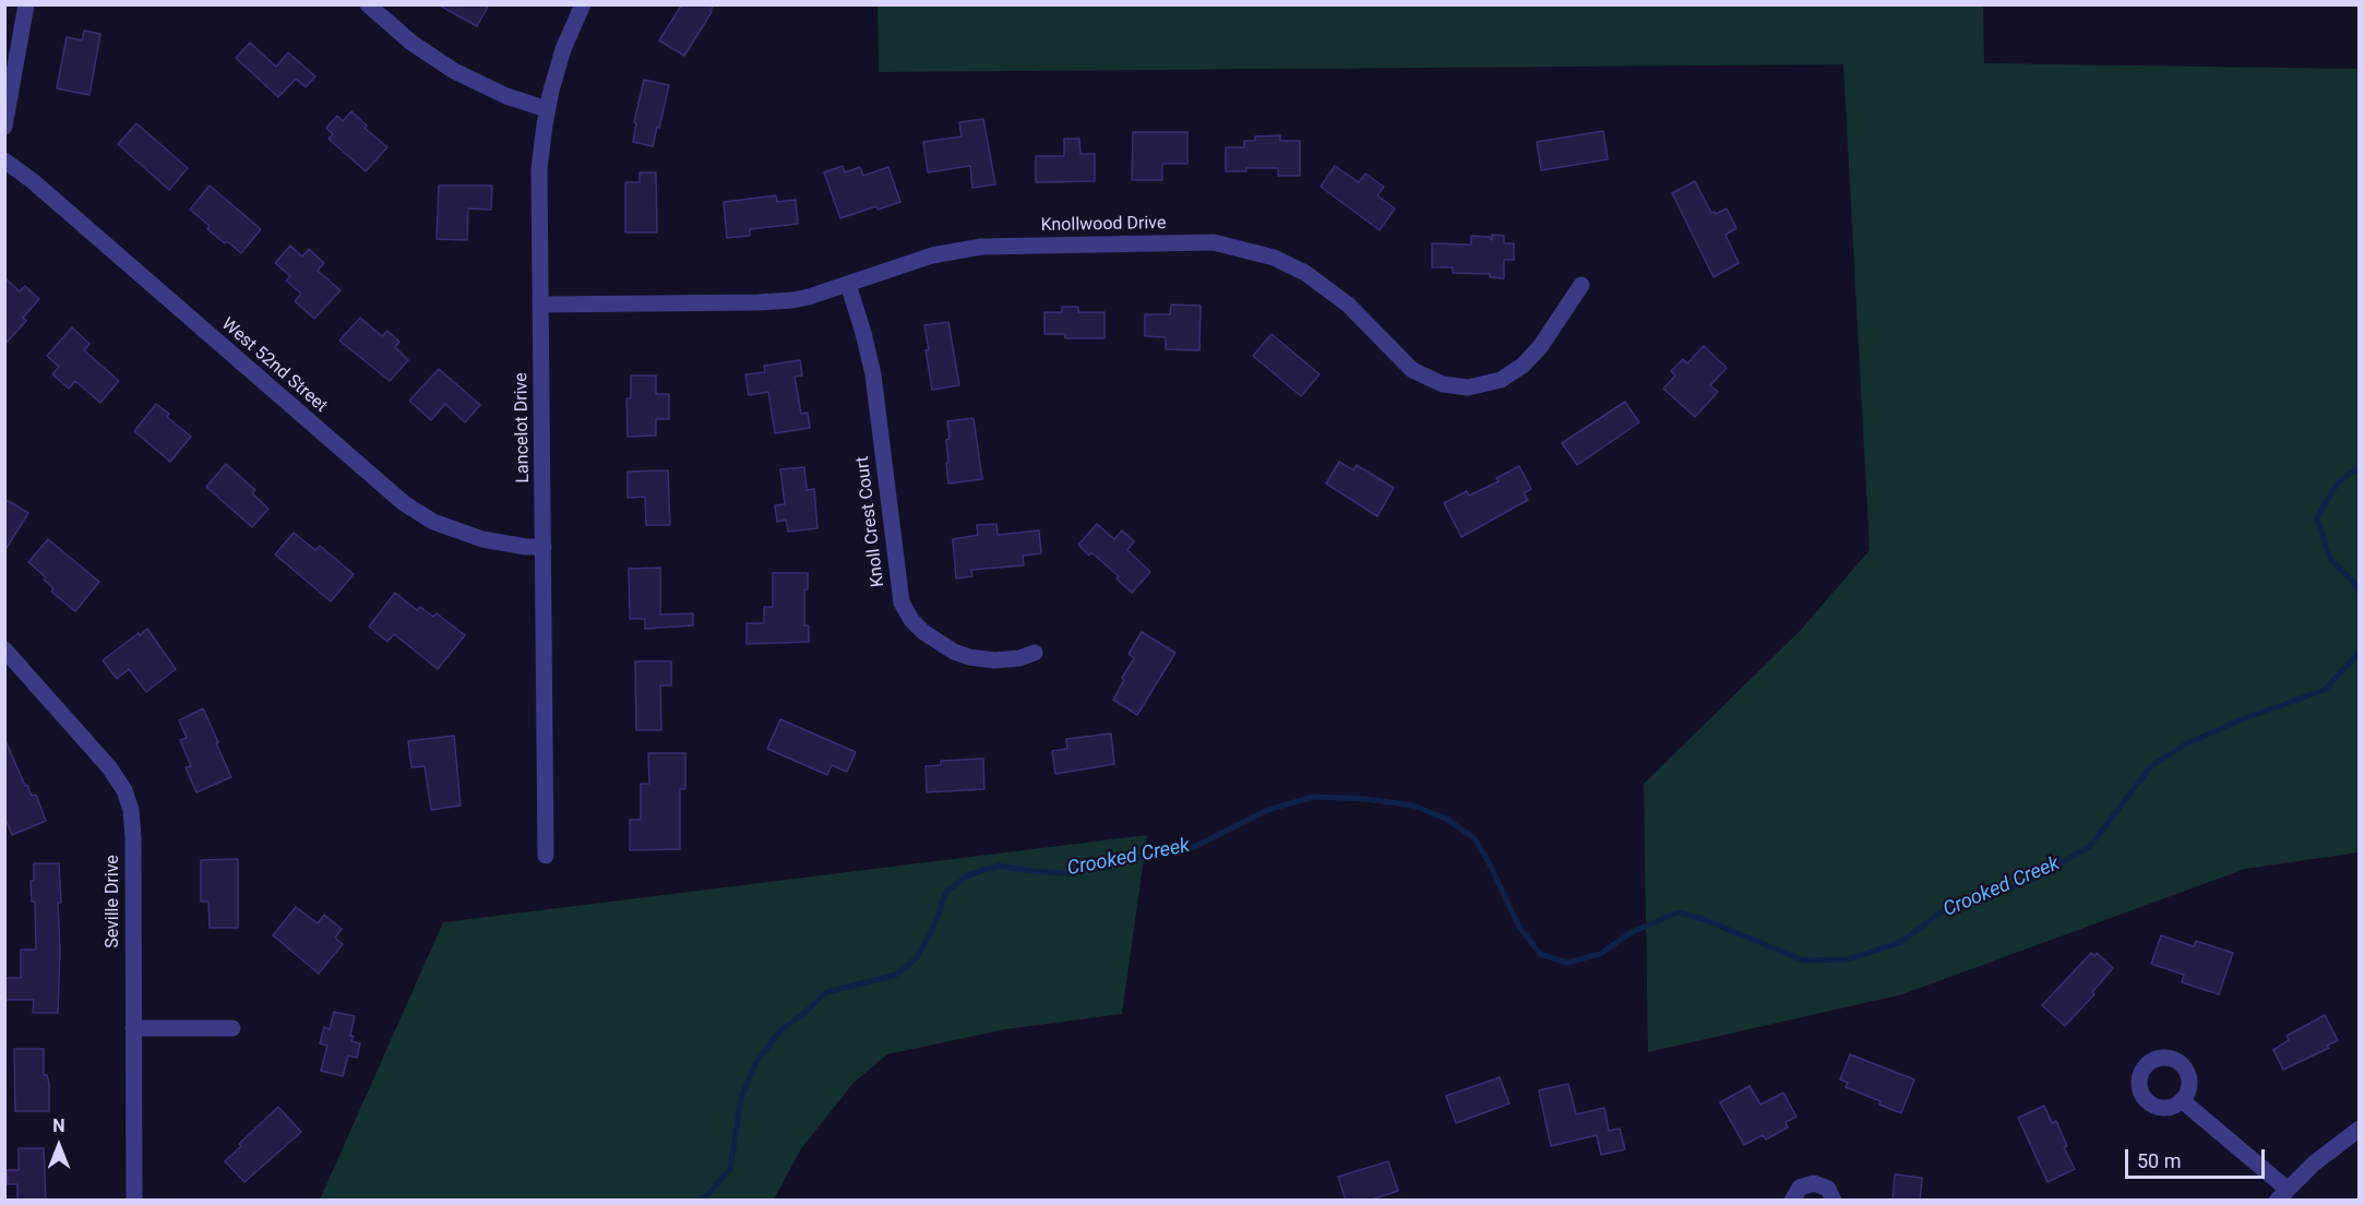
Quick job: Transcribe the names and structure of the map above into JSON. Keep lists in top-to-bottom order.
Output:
{
  "streets": {
    "street": [
      "Knollwood Drive",
      "West 52nd Street",
      "Lancelot Drive",
      "Knoll Crest Court",
      "Seville Drive"
    ]
  },
  "crossings": [
    ["Knollwood Drive", "Lancelot Drive"],
    ["Knollwood Drive", "Knoll Crest Court"],
    ["West 52nd Street", "Lancelot Drive"]
  ],
  "water": ["Crooked Creek"],
  "scale_bar": "50 m",
  "north": "top"
}
